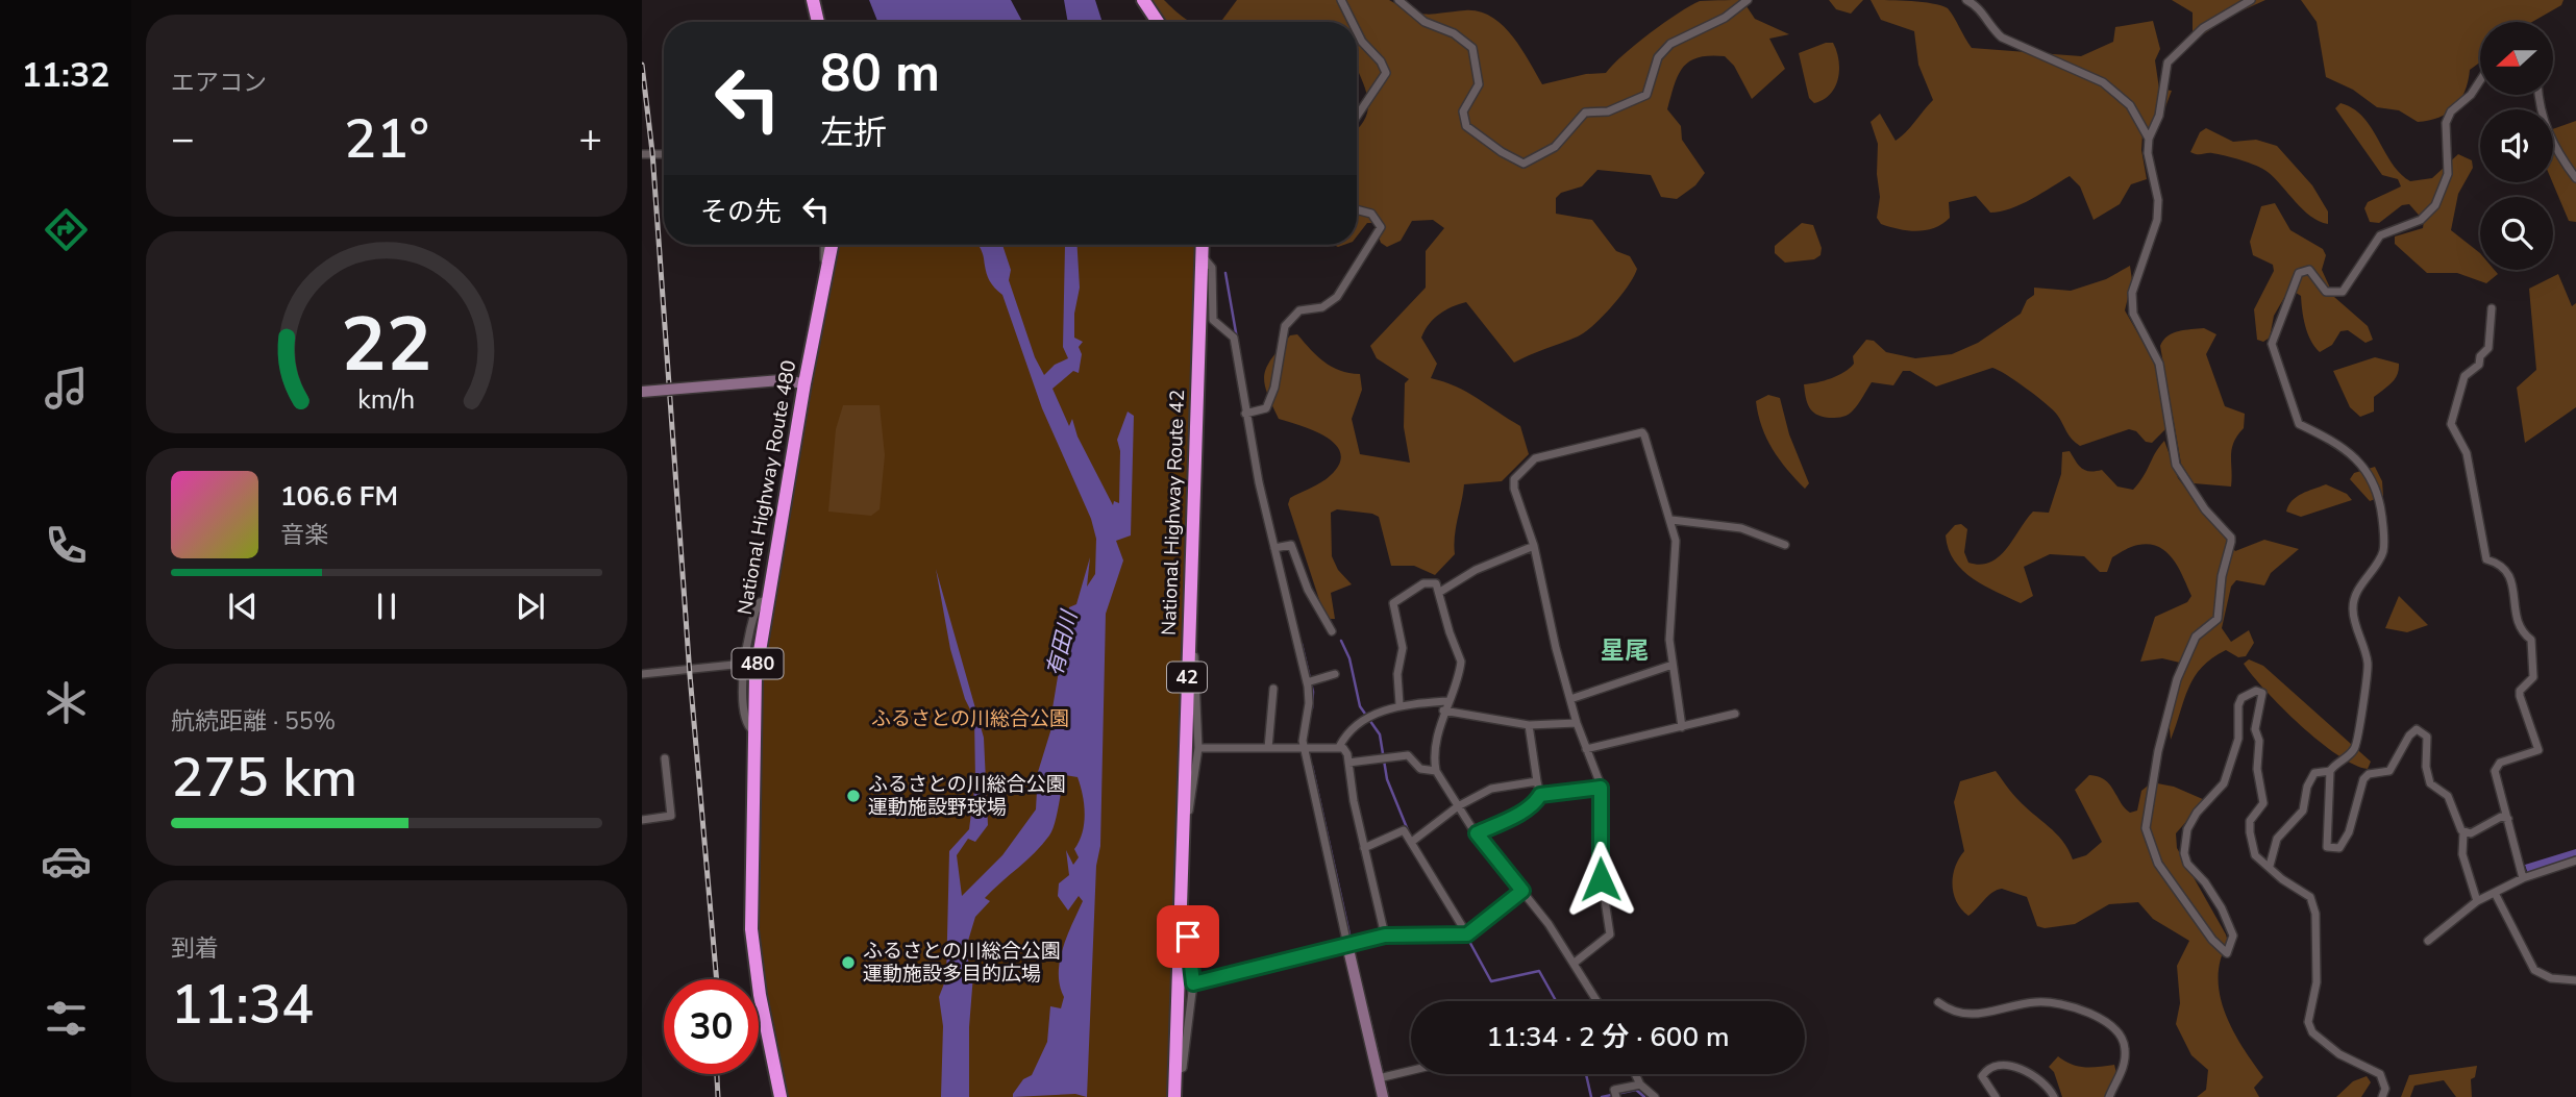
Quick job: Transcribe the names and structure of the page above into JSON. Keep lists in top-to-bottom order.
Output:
{
  "streets": {
    "highway": [
      "National Highway Route 480",
      "National Highway Route 42",
      "480",
      "42"
    ]
  },
  "districts": ["星尾"],
  "water": ["有田川"],
  "parks": ["ふるさとの川総合公園"],
  "places": ["ふるさとの川総合公園 運動施設野球場", "ふるさとの川総合公園 運動施設多目的広場"],
  "north": "left",
  "page": {
    "tabs": "11:32",
    "tile": [
      "エアコン",
      ["航続距離 · 55%", "275 km"],
      ["到着", "11:34"]
    ],
    "turn": ["80 m", "左折"],
    "heat": ["−", "21°", "+"],
    "then": "その先",
    "song": ["106.6 FM", "音楽"],
    "limit": "30",
    "trip": "11:34 · 2 分 · 600 m",
    "gauge": ["22", "km/h"]
  }
}
